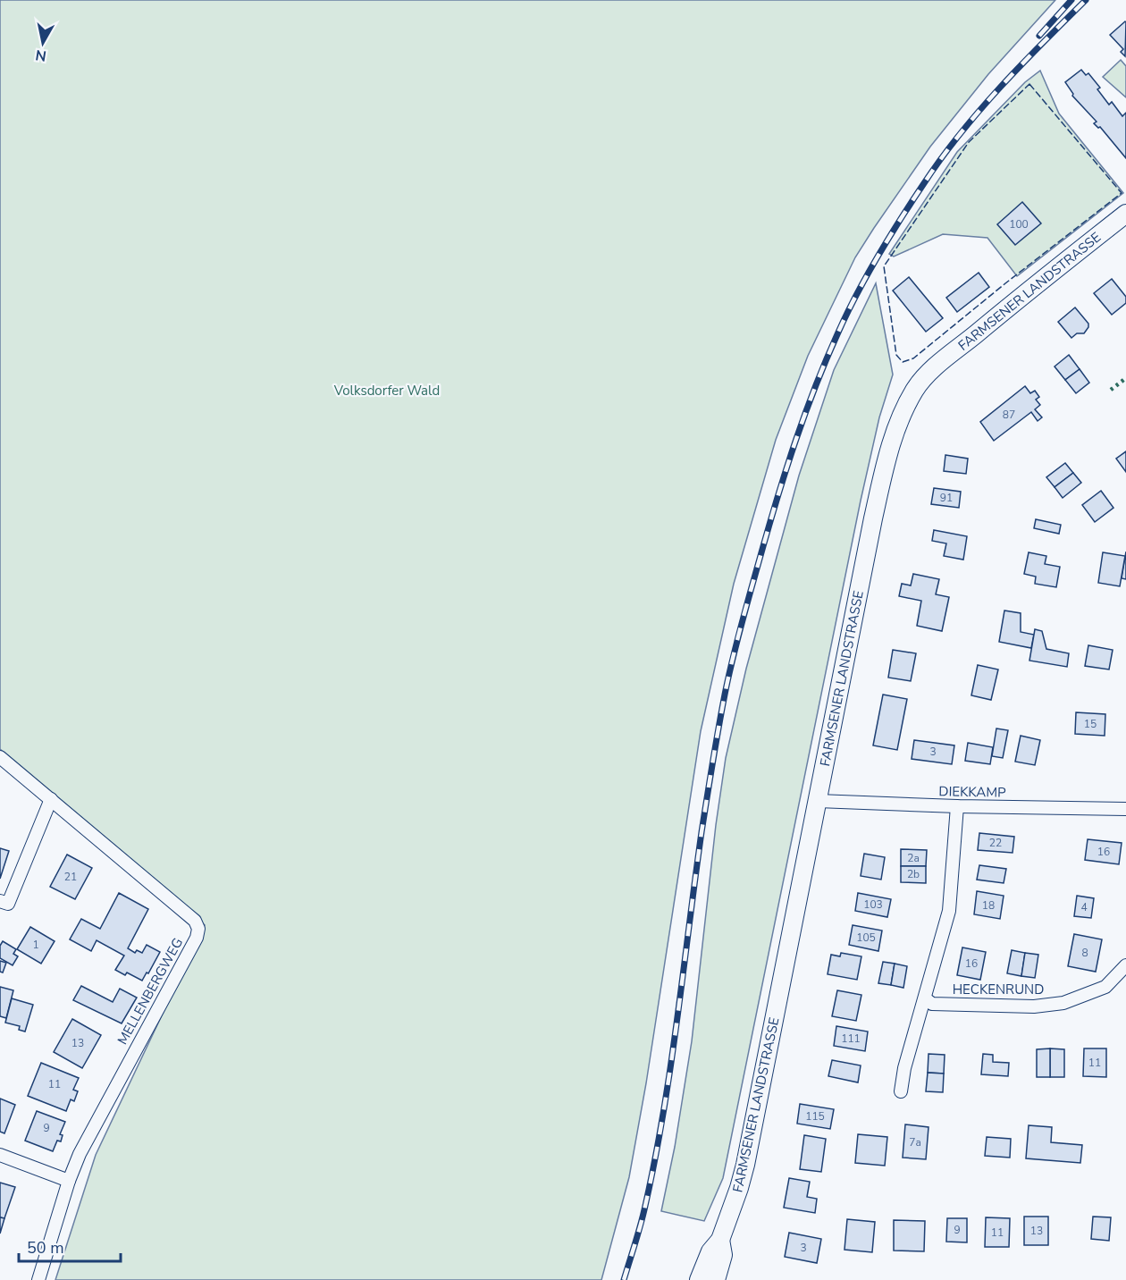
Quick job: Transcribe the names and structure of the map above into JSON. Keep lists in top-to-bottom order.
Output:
{
  "streets": {
    "main road": ["FARMSENER LANDSTRASSE"],
    "street": ["DIEKKAMP", "HECKENRUND", "MELLENBERGWEG"]
  },
  "crossings": [
    ["FARMSENER LANDSTRASSE", "DIEKKAMP"]
  ],
  "parks": ["Volksdorfer Wald"],
  "house_numbers": [
    "100",
    "87",
    "91",
    "15",
    "3",
    "22",
    "16",
    "2a",
    "2b",
    "21",
    "103",
    "18",
    "4",
    "105",
    "1",
    "8",
    "16",
    "111",
    "13",
    "11",
    "11",
    "115",
    "9",
    "7a",
    "9",
    "13",
    "11",
    "3"
  ],
  "scale_bar": "50 m",
  "north": "bottom"
}
